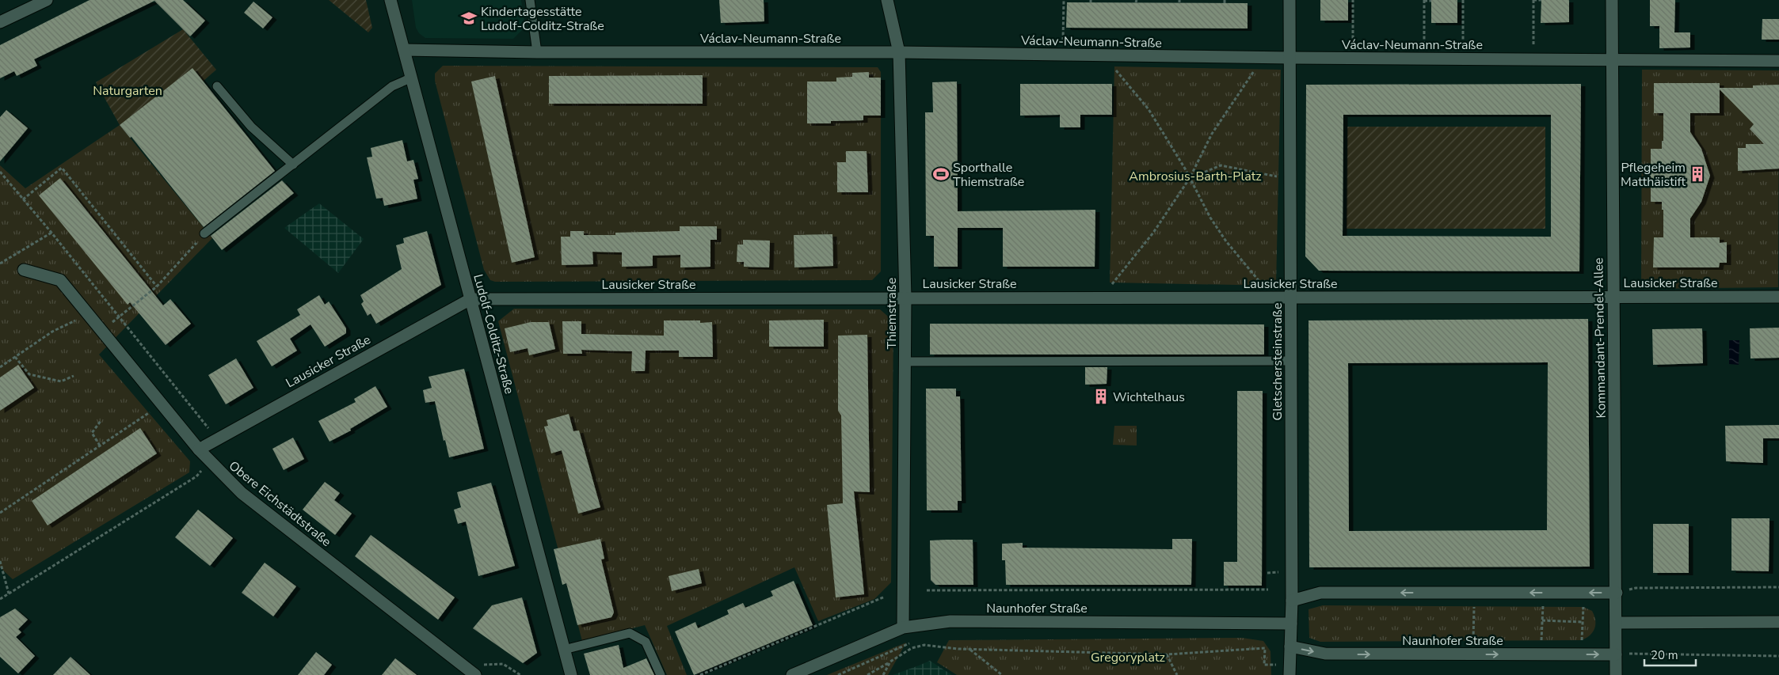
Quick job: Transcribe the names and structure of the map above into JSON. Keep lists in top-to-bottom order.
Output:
{
  "streets": {
    "street": [
      "Václav-Neumann-Straße",
      "Lausicker Straße",
      "Thiemstraße",
      "Ludolf-Colditz-Straße",
      "Kommandant-Prendel-Allee",
      "Gletschersteinstraße",
      "Obere Eichstädtstraße",
      "Naunhofer Straße"
    ]
  },
  "crossings": [
    ["Václav-Neumann-Straße", "Thiemstraße"],
    ["Václav-Neumann-Straße", "Ludolf-Colditz-Straße"],
    ["Václav-Neumann-Straße", "Kommandant-Prendel-Allee"],
    ["Václav-Neumann-Straße", "Gletschersteinstraße"],
    ["Lausicker Straße", "Thiemstraße"],
    ["Lausicker Straße", "Ludolf-Colditz-Straße"],
    ["Lausicker Straße", "Kommandant-Prendel-Allee"],
    ["Lausicker Straße", "Gletschersteinstraße"],
    ["Lausicker Straße", "Obere Eichstädtstraße"],
    ["Thiemstraße", "Naunhofer Straße"],
    ["Kommandant-Prendel-Allee", "Naunhofer Straße"],
    ["Gletschersteinstraße", "Naunhofer Straße"]
  ],
  "parks": ["Naturgarten", "Ambrosius-Barth-Platz", "Gregoryplatz"],
  "places": {
    "school or university": ["Kindertagesstätte Ludolf-Colditz-Straße"],
    "sports": ["Sporthalle Thiemstraße"],
    "building": ["Pflegeheim Matthäistift", "Wichtelhaus"]
  },
  "scale_bar": "20 m"
}
